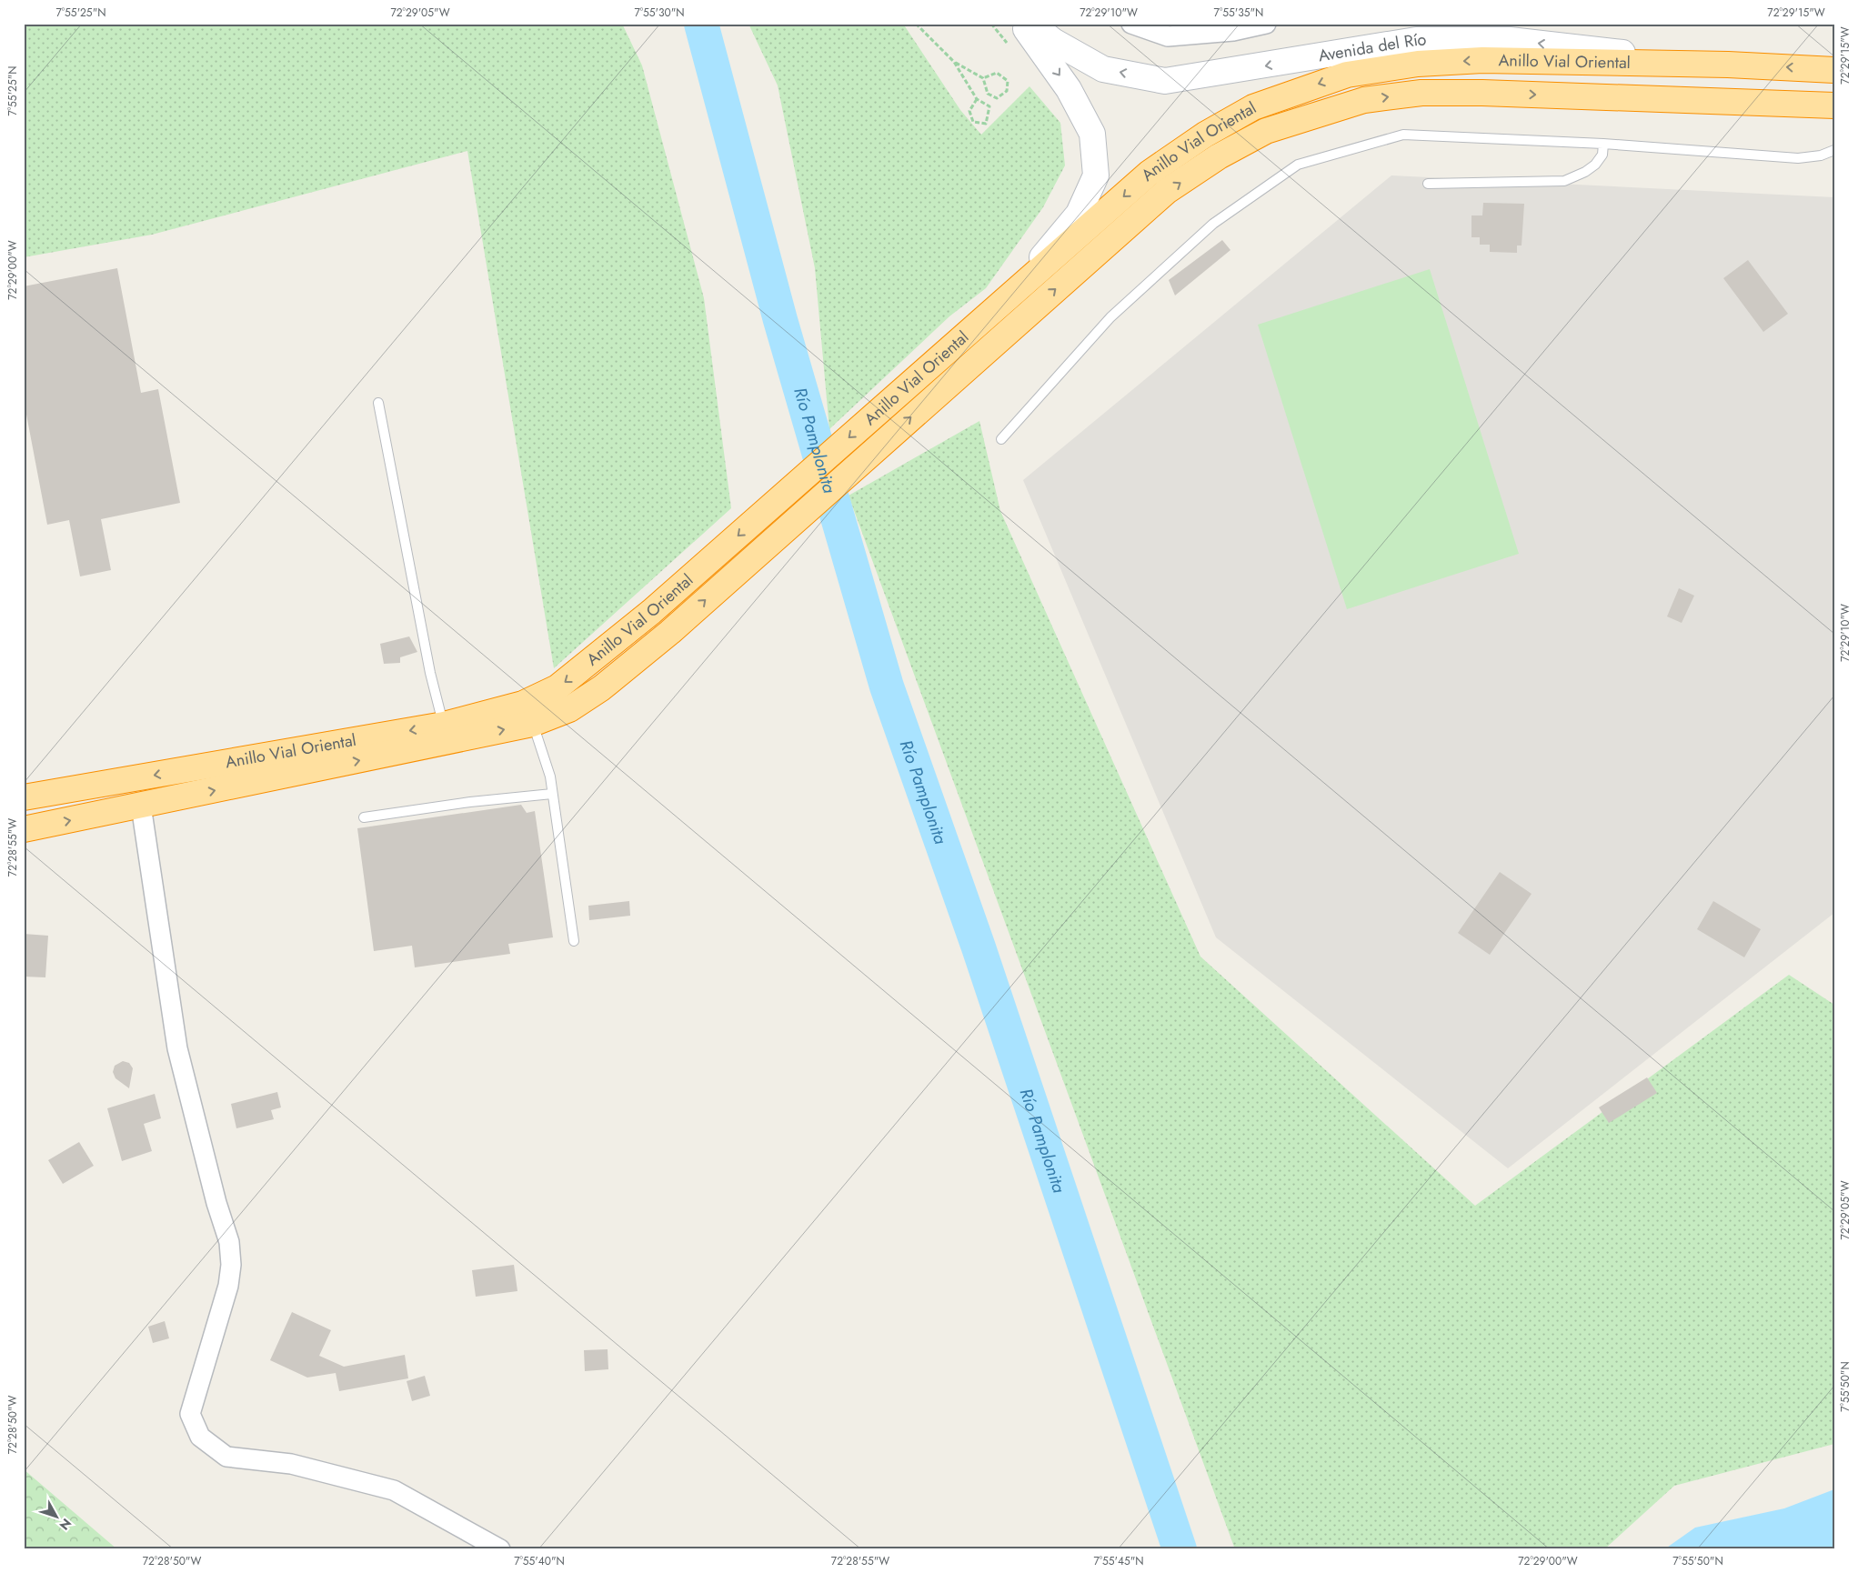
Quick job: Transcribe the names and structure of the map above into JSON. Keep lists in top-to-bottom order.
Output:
{
  "streets": {
    "highway": ["Anillo Vial Oriental"],
    "main road": ["Avenida del Río"]
  },
  "crossings": [
    ["Avenida del Río", "Anillo Vial Oriental"]
  ],
  "one_way": ["Avenida del Río"],
  "water": ["Río Pamplonita"],
  "north": "bottom right",
  "coordinates": [
    "7°55'25\"N",
    "72°29'05\"W",
    "7°55'30\"N",
    "72°29'10\"W",
    "7°55'35\"N",
    "72°29'15\"W",
    "72°29'00\"W",
    "72°28'55\"W",
    "7°55'50\"N",
    "72°28'50\"W",
    "7°55'40\"N",
    "7°55'45\"N"
  ]
}
